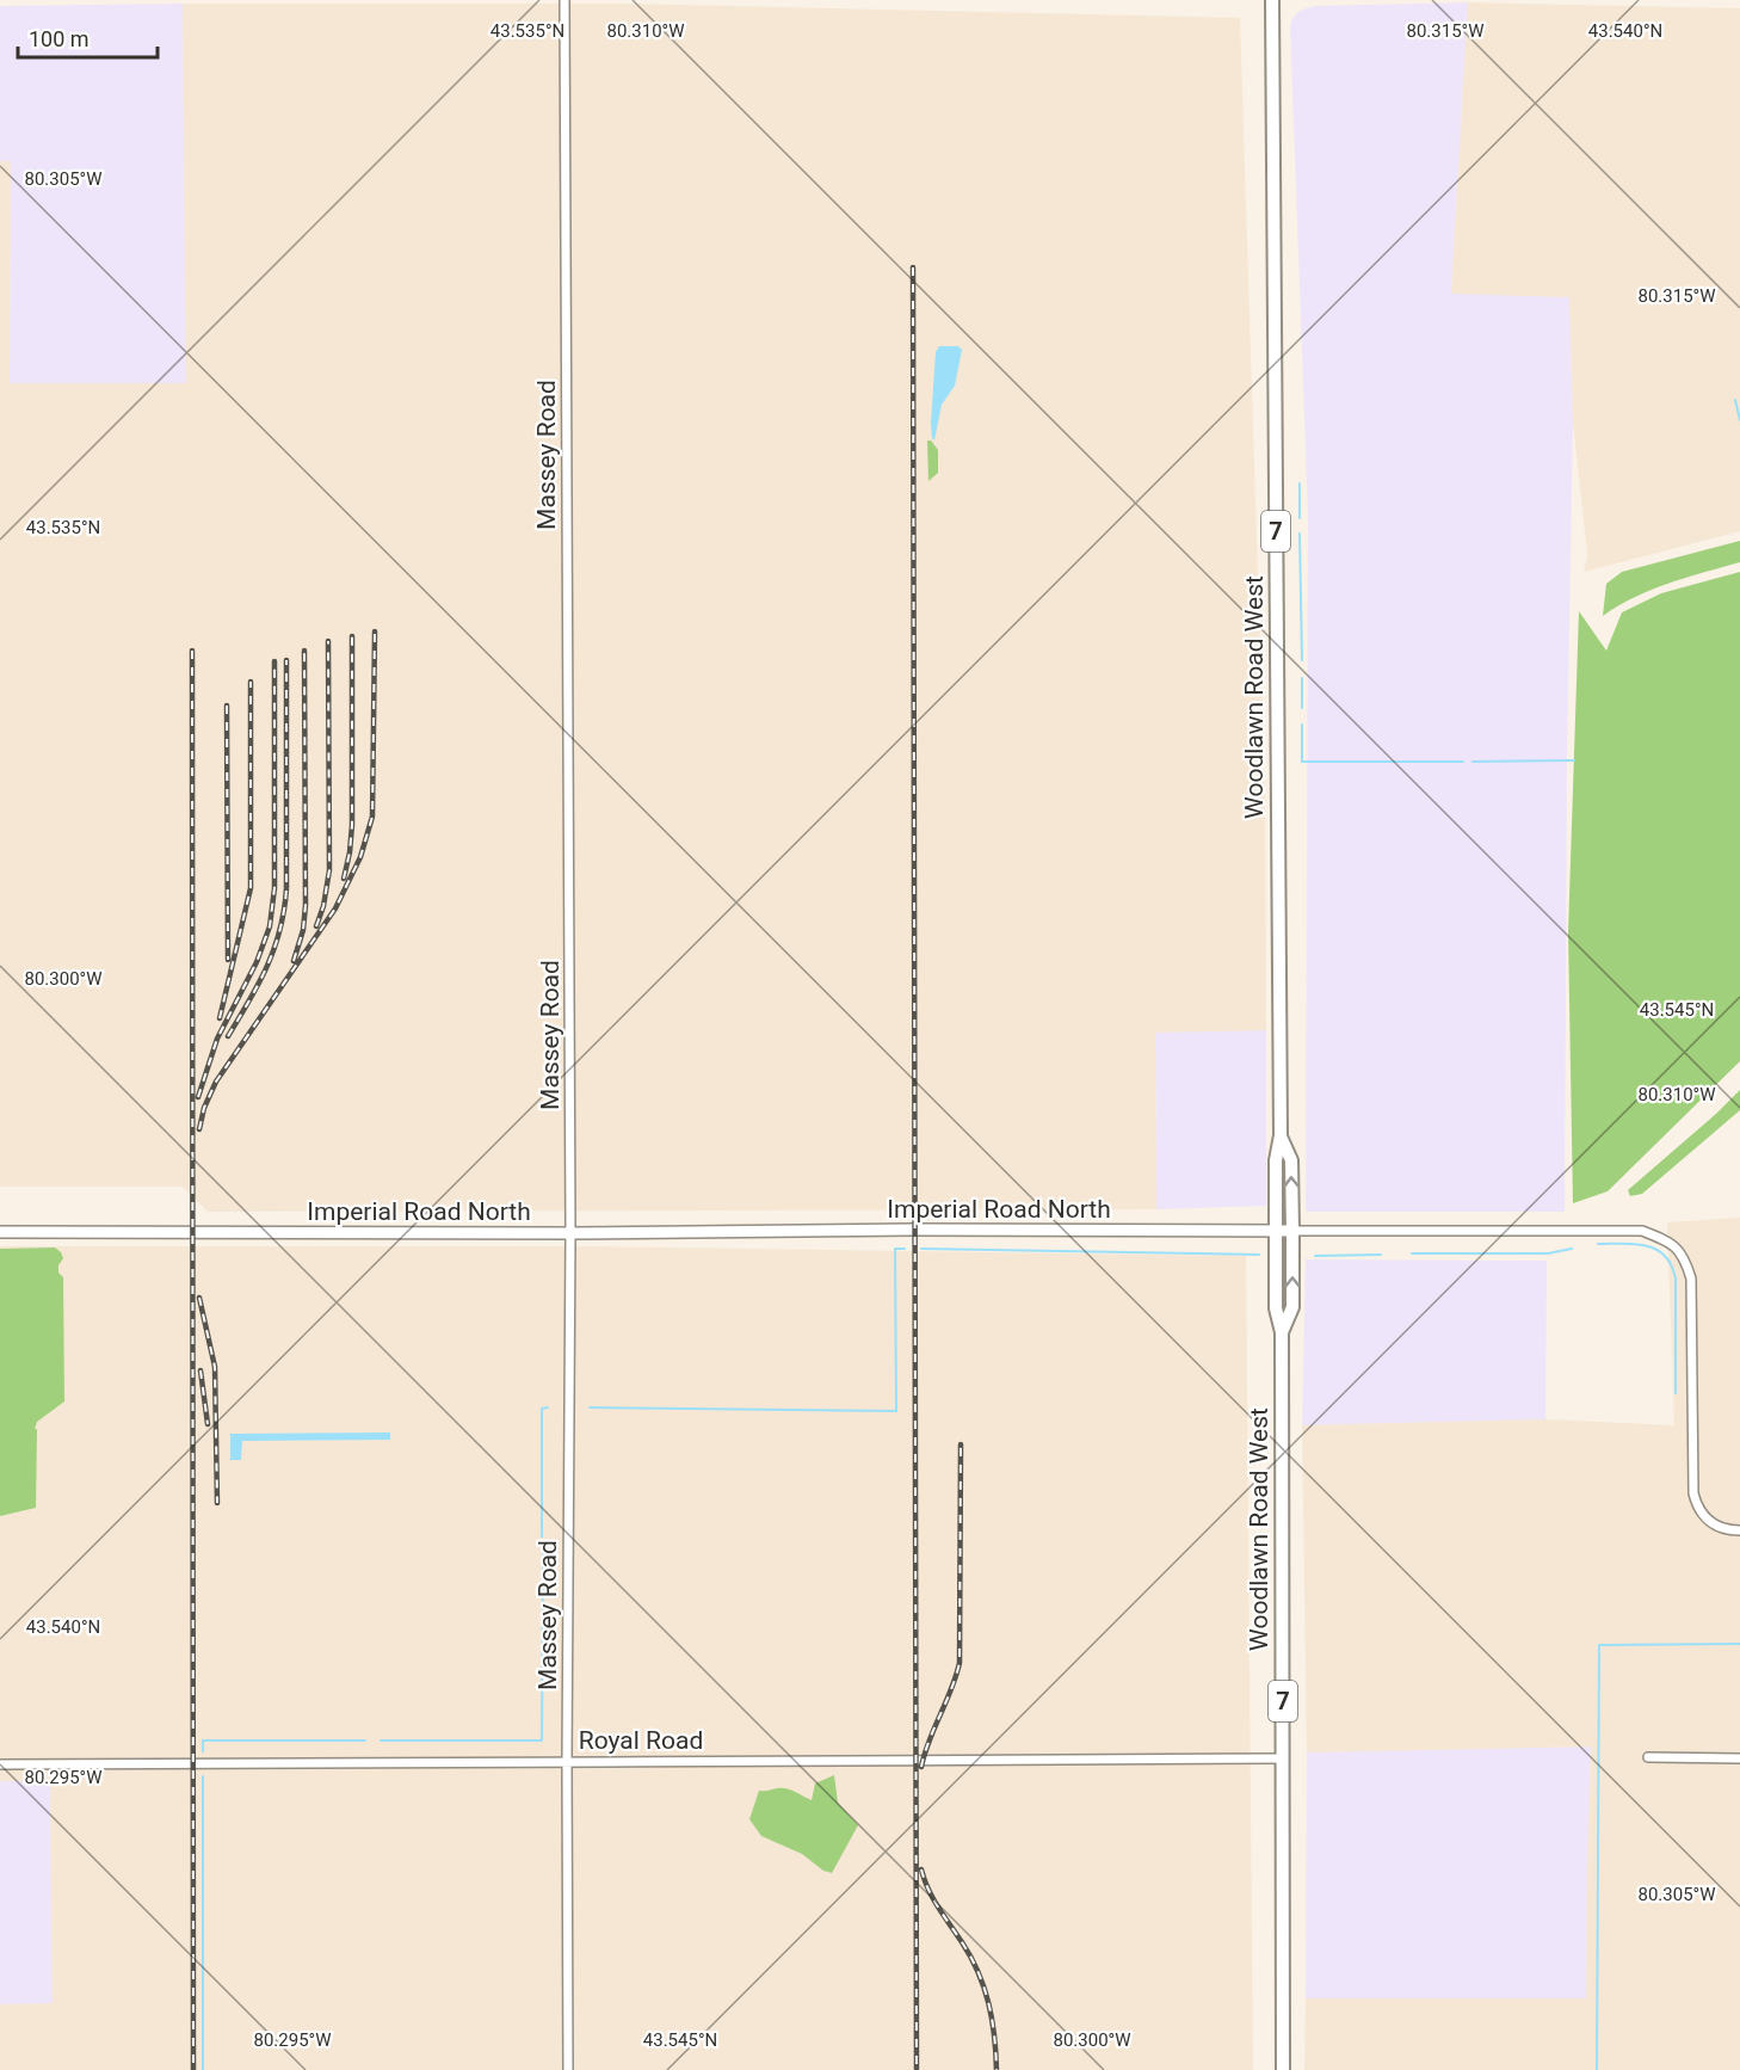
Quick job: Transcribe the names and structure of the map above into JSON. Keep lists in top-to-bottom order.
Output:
{
  "streets": {
    "main road": ["7", "Woodlawn Road West"],
    "street": ["Massey Road", "Imperial Road North", "Royal Road"]
  },
  "crossings": [
    ["Massey Road", "Imperial Road North"],
    ["Massey Road", "Royal Road"],
    ["Woodlawn Road West", "Imperial Road North"],
    ["Woodlawn Road West", "Royal Road"]
  ],
  "scale_bar": "100 m",
  "coordinates": [
    "43.535°N",
    "80.310°W",
    "80.315°W",
    "43.540°N",
    "80.305°W",
    "80.300°W",
    "43.545°N",
    "80.295°W"
  ]
}
